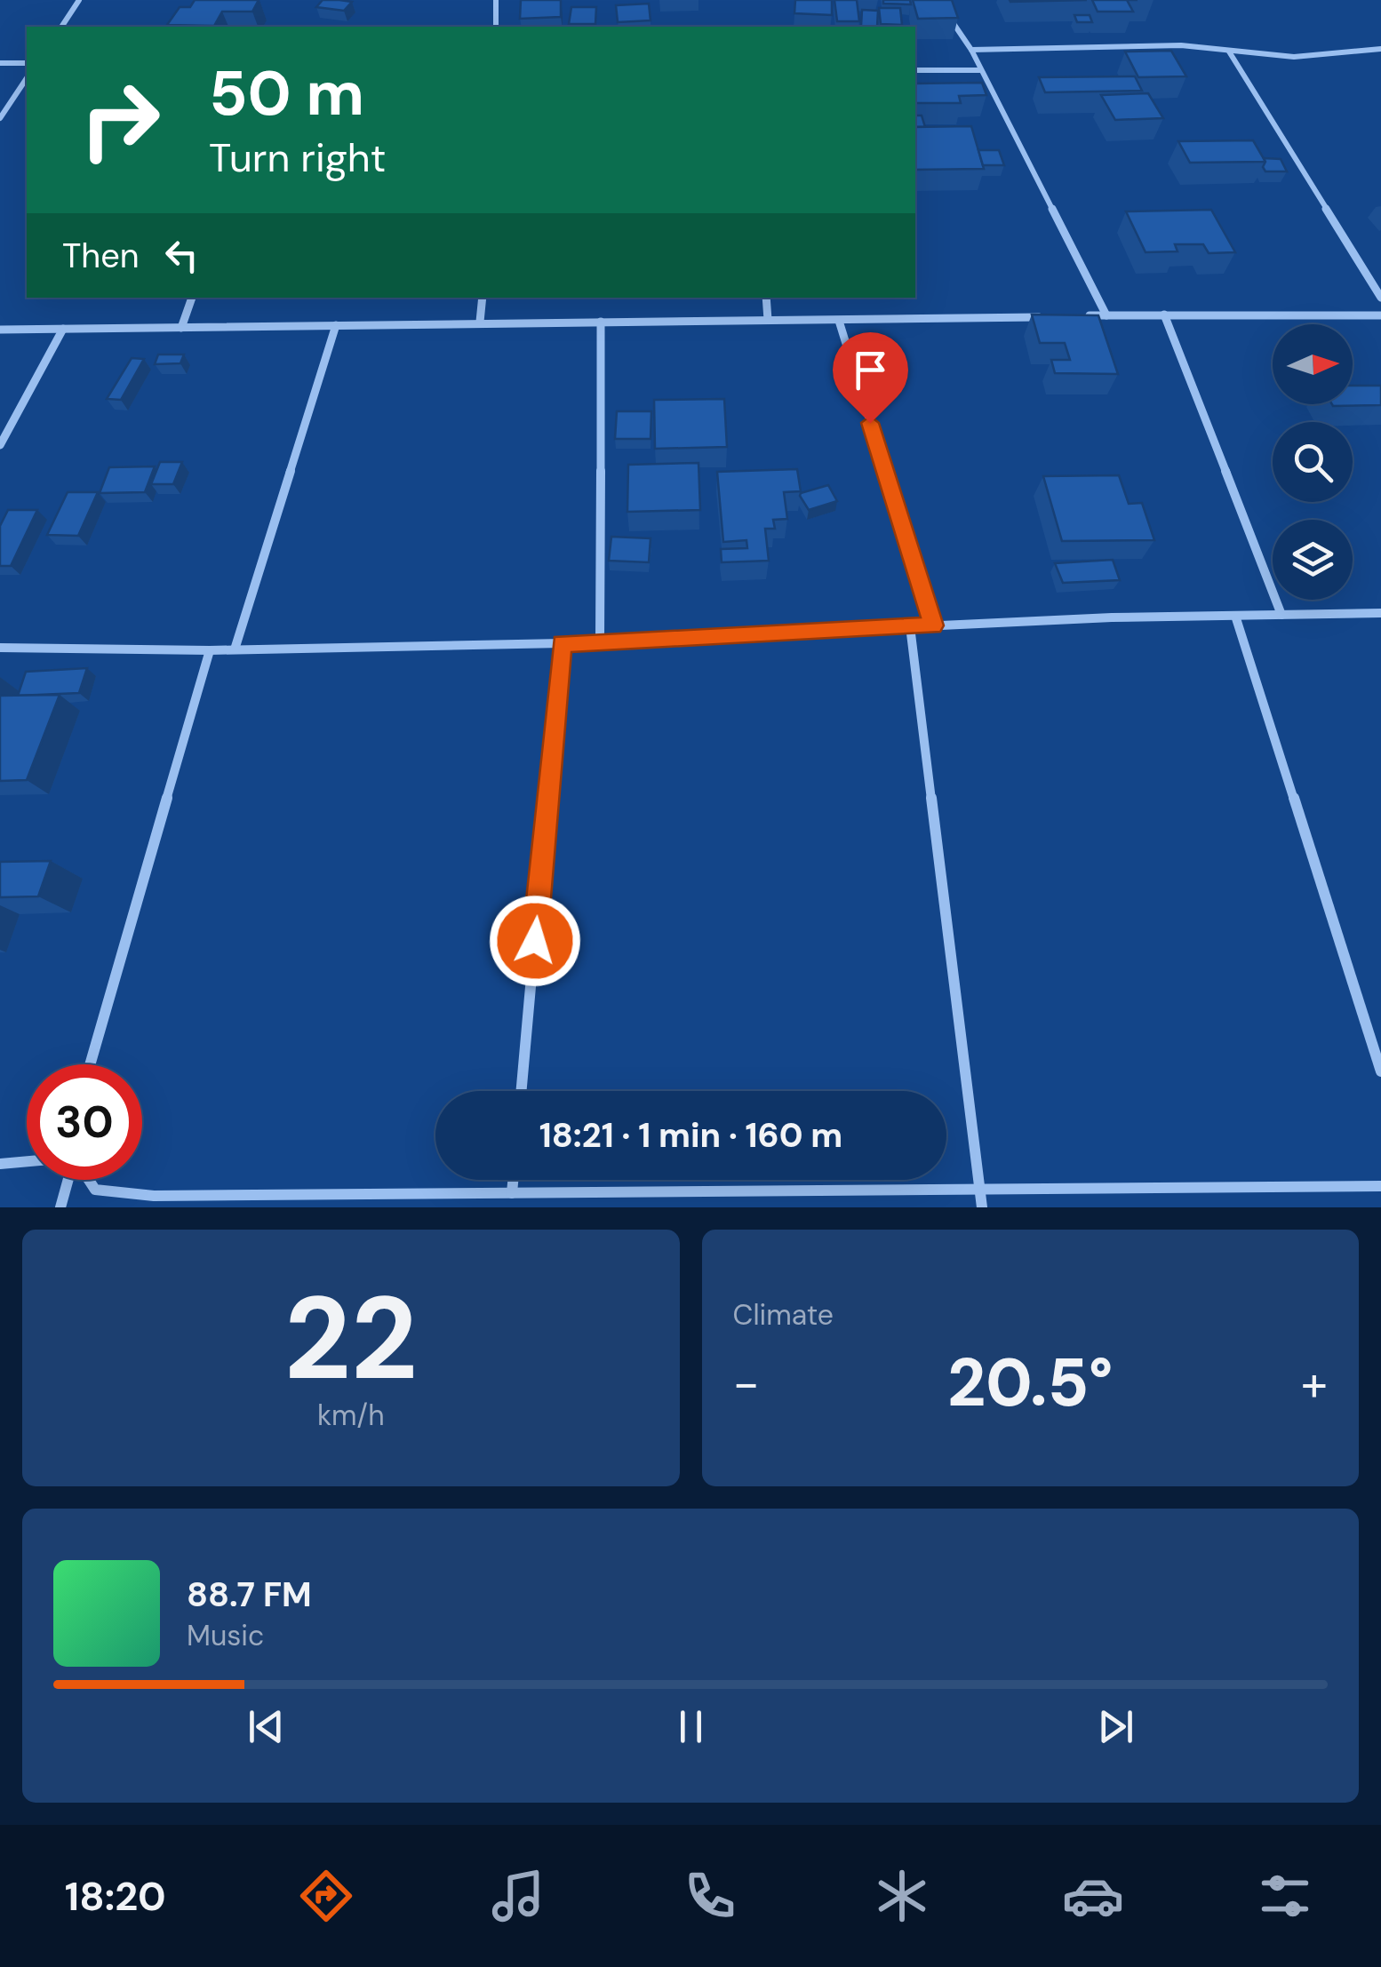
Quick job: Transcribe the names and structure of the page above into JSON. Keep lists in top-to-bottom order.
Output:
{
  "north": "right",
  "page": {
    "turn": ["50 m", "Turn right"],
    "then": "Then",
    "limit": "30",
    "trip": "18:21 · 1 min · 160 m",
    "tile": [
      ["22", "km/h"],
      "Climate"
    ],
    "heat": ["−", "20.5°", "+"],
    "song": ["88.7 FM", "Music"],
    "tabs": "18:20"
  }
}
